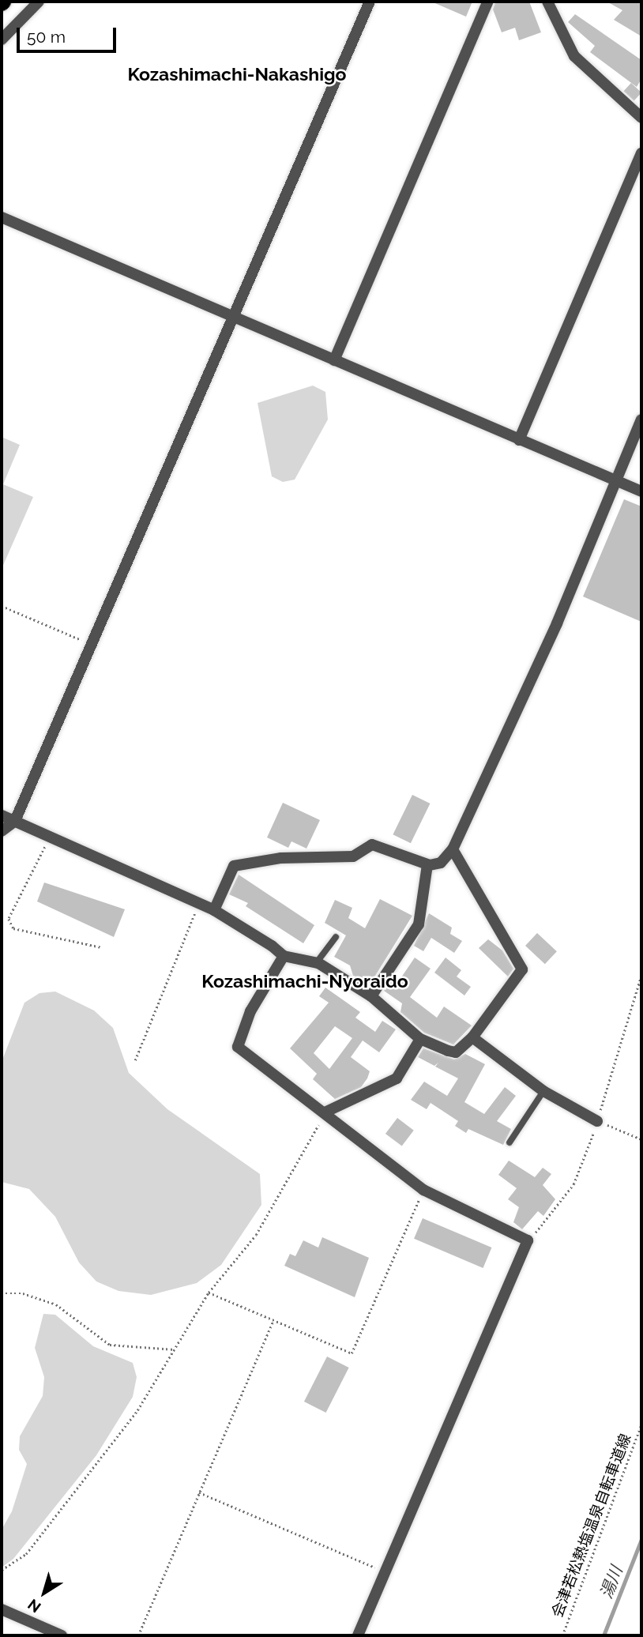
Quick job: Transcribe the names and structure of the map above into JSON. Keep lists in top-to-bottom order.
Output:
{
  "streets": {
    "path": ["会津若松熱塩温泉自転車道線"]
  },
  "districts": ["Kozashimachi-Nakashigo", "Kozashimachi-Nyoraido"],
  "water": ["湯川"],
  "scale_bar": "50 m",
  "north": "bottom left"
}
